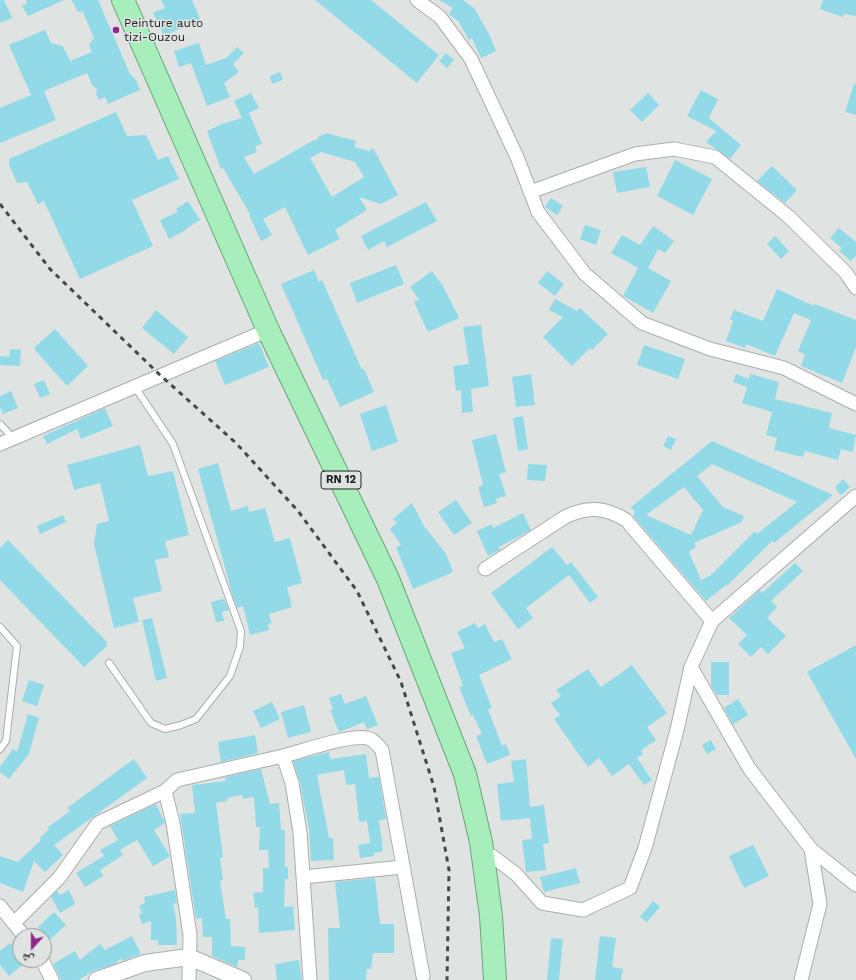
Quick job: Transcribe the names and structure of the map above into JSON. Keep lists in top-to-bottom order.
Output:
{
  "streets": {
    "highway": ["RN 12"]
  },
  "places": ["Peinture auto tizi-Ouzou"],
  "north": "bottom"
}
